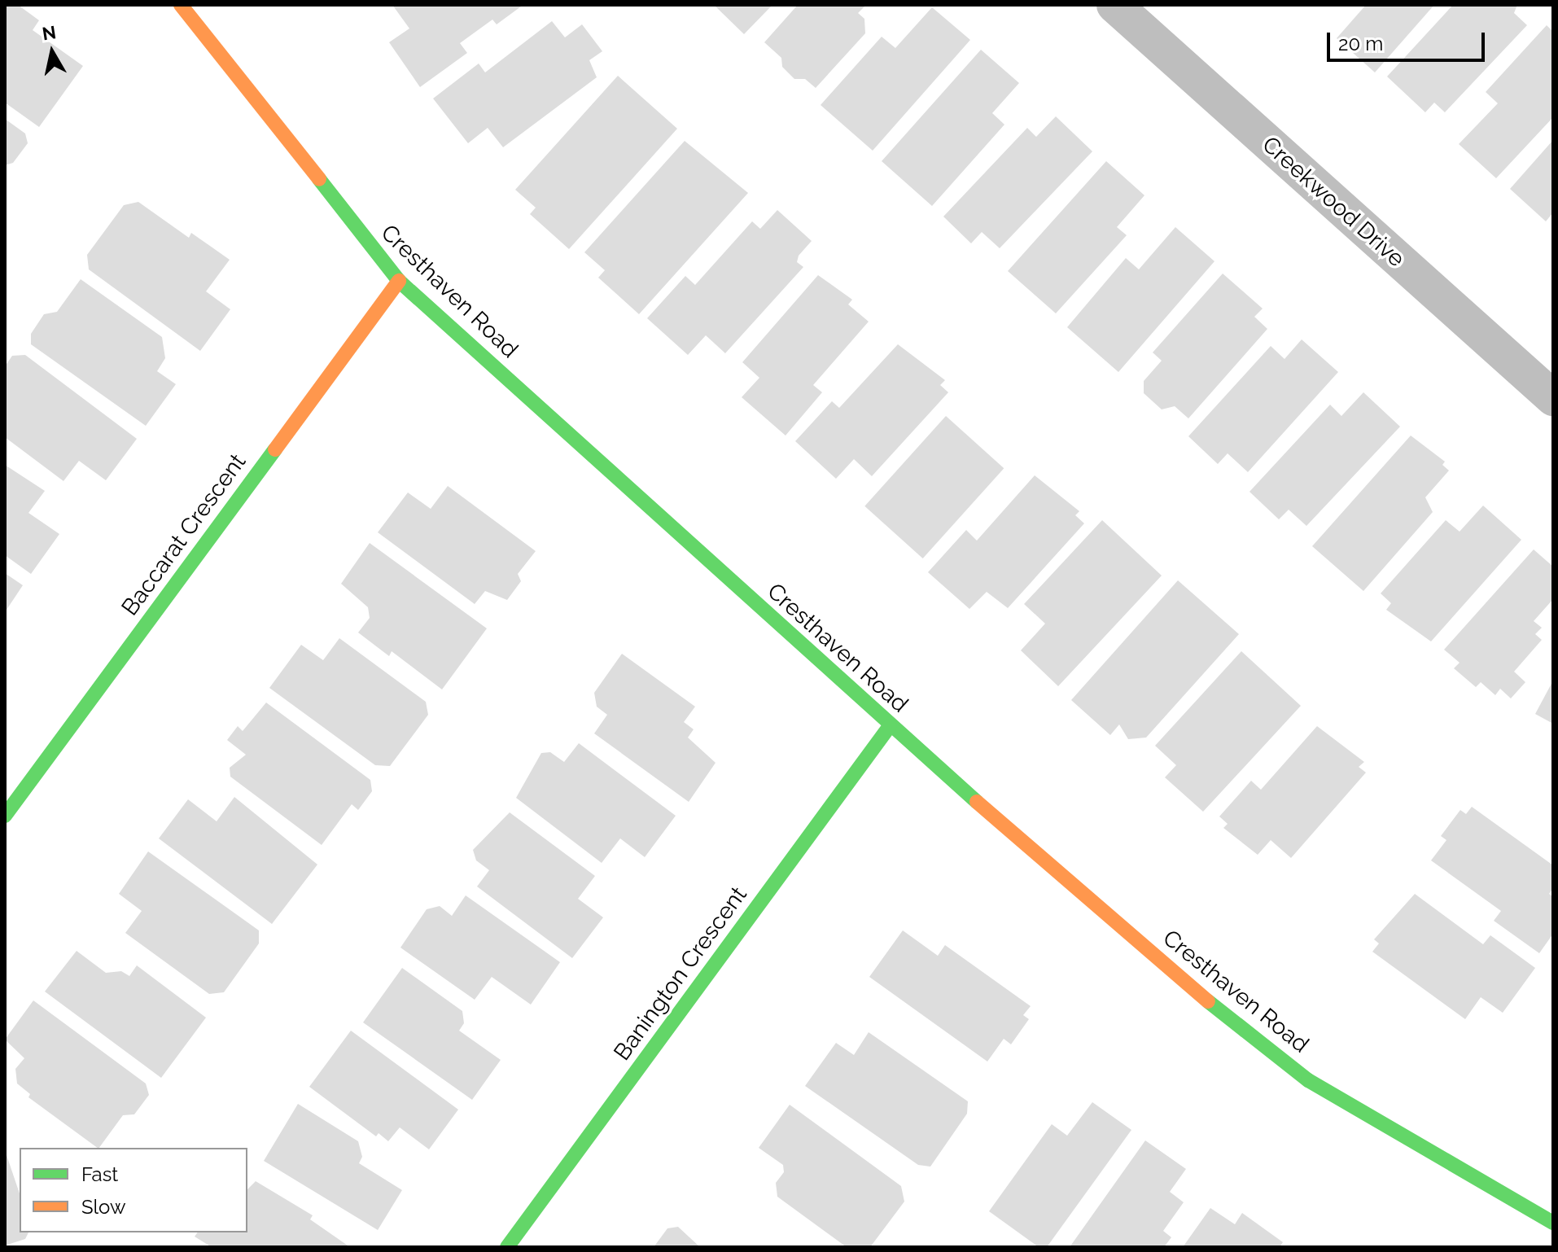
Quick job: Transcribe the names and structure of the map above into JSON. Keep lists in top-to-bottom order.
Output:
{
  "streets": {
    "street": [
      "Creekwood Drive",
      "Cresthaven Road",
      "Baccarat Crescent",
      "Banington Crescent"
    ]
  },
  "crossings": [
    ["Cresthaven Road", "Baccarat Crescent"],
    ["Cresthaven Road", "Banington Crescent"]
  ],
  "legend": ["Fast", "Slow"],
  "scale_bar": "20 m",
  "north": "top"
}
